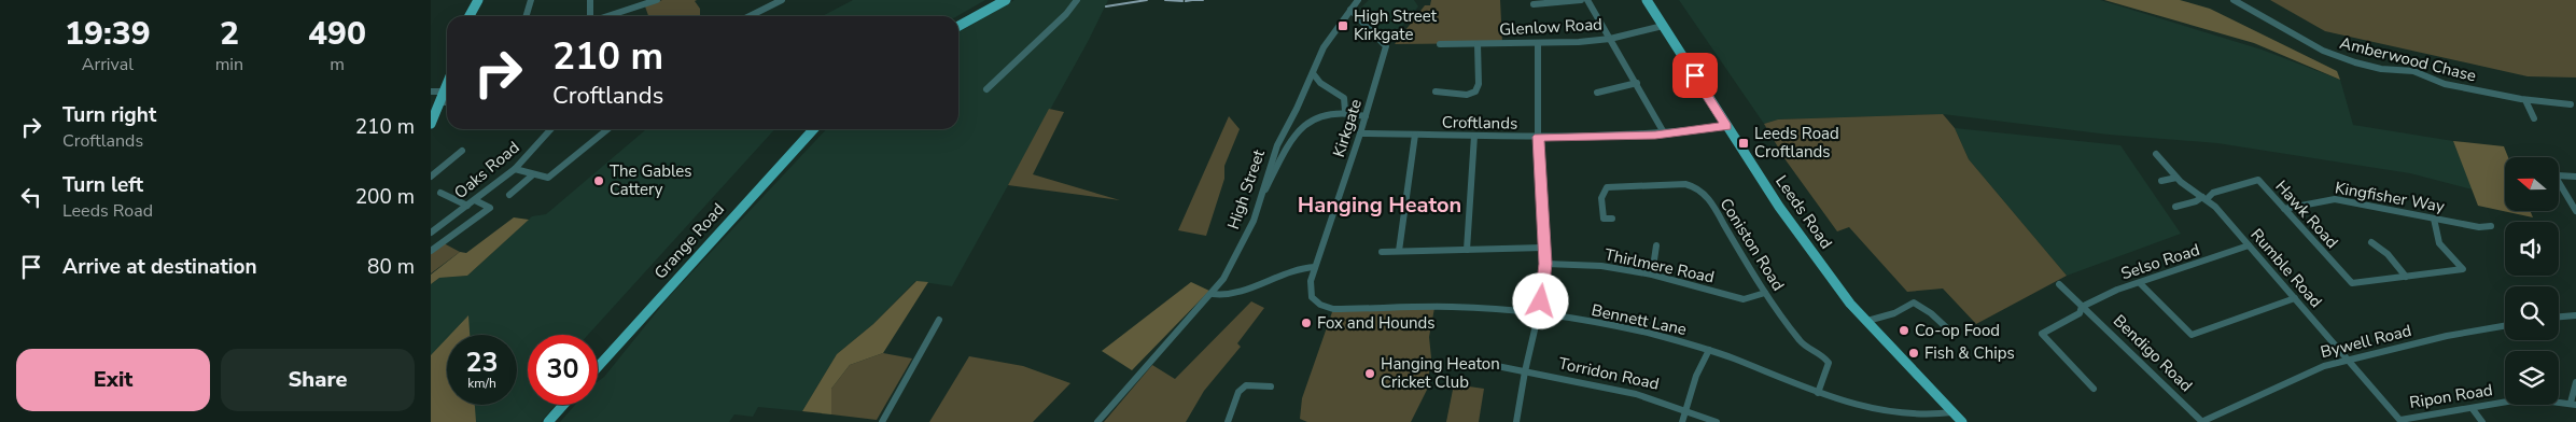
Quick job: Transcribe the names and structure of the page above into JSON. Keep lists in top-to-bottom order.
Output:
{
  "streets": {
    "main road": ["Leeds Road", "Grange Road"],
    "street": [
      "Glenlow Road",
      "Amberwood Chase",
      "Croftlands",
      "Kirkgate",
      "Oaks Road",
      "High Street",
      "Kingfisher Way",
      "Hawk Road",
      "Coniston Road",
      "Selso Road",
      "Thirlmere Road",
      "Rumble Road",
      "Bennett Lane",
      "Bywell Road",
      "Bendigo Road",
      "Torridon Road",
      "Ripon Road"
    ]
  },
  "crossings": [
    ["Glenlow Road", "Leeds Road"],
    ["Croftlands", "Kirkgate"],
    ["Croftlands", "Leeds Road"],
    ["Kirkgate", "High Street"],
    ["Kirkgate", "Bennett Lane"],
    ["Kingfisher Way", "Hawk Road"],
    ["Leeds Road", "Bennett Lane"],
    ["Hawk Road", "Rumble Road"],
    ["Coniston Road", "Thirlmere Road"],
    ["Coniston Road", "Bennett Lane"],
    ["Selso Road", "Rumble Road"],
    ["Selso Road", "Bendigo Road"],
    ["Rumble Road", "Bywell Road"],
    ["Rumble Road", "Ripon Road"],
    ["Bywell Road", "Bendigo Road"]
  ],
  "districts": ["Hanging Heaton"],
  "places": {
    "transit": ["High Street Kirkgate", "Leeds Road Croftlands"],
    "other": [
      "The Gables Cattery",
      "Fox and Hounds",
      "Co-op Food",
      "Fish & Chips",
      "Hanging Heaton Cricket Club"
    ]
  },
  "north": "left",
  "page": {
    "eta": [
      "19:39",
      "Arrival",
      "2",
      "min",
      "490",
      "m"
    ],
    "turn": ["210 m", "Croftlands"],
    "list": [
      {
        "name": "Turn right",
        "note": "Croftlands",
        "value": "210 m"
      },
      {
        "name": "Turn left",
        "note": "Leeds Road",
        "value": "200 m"
      },
      {
        "name": "Arrive at destination",
        "value": "80 m"
      }
    ],
    "speed": "23 km/h",
    "limit": "30",
    "buttons": ["Exit", "Share"]
  }
}
